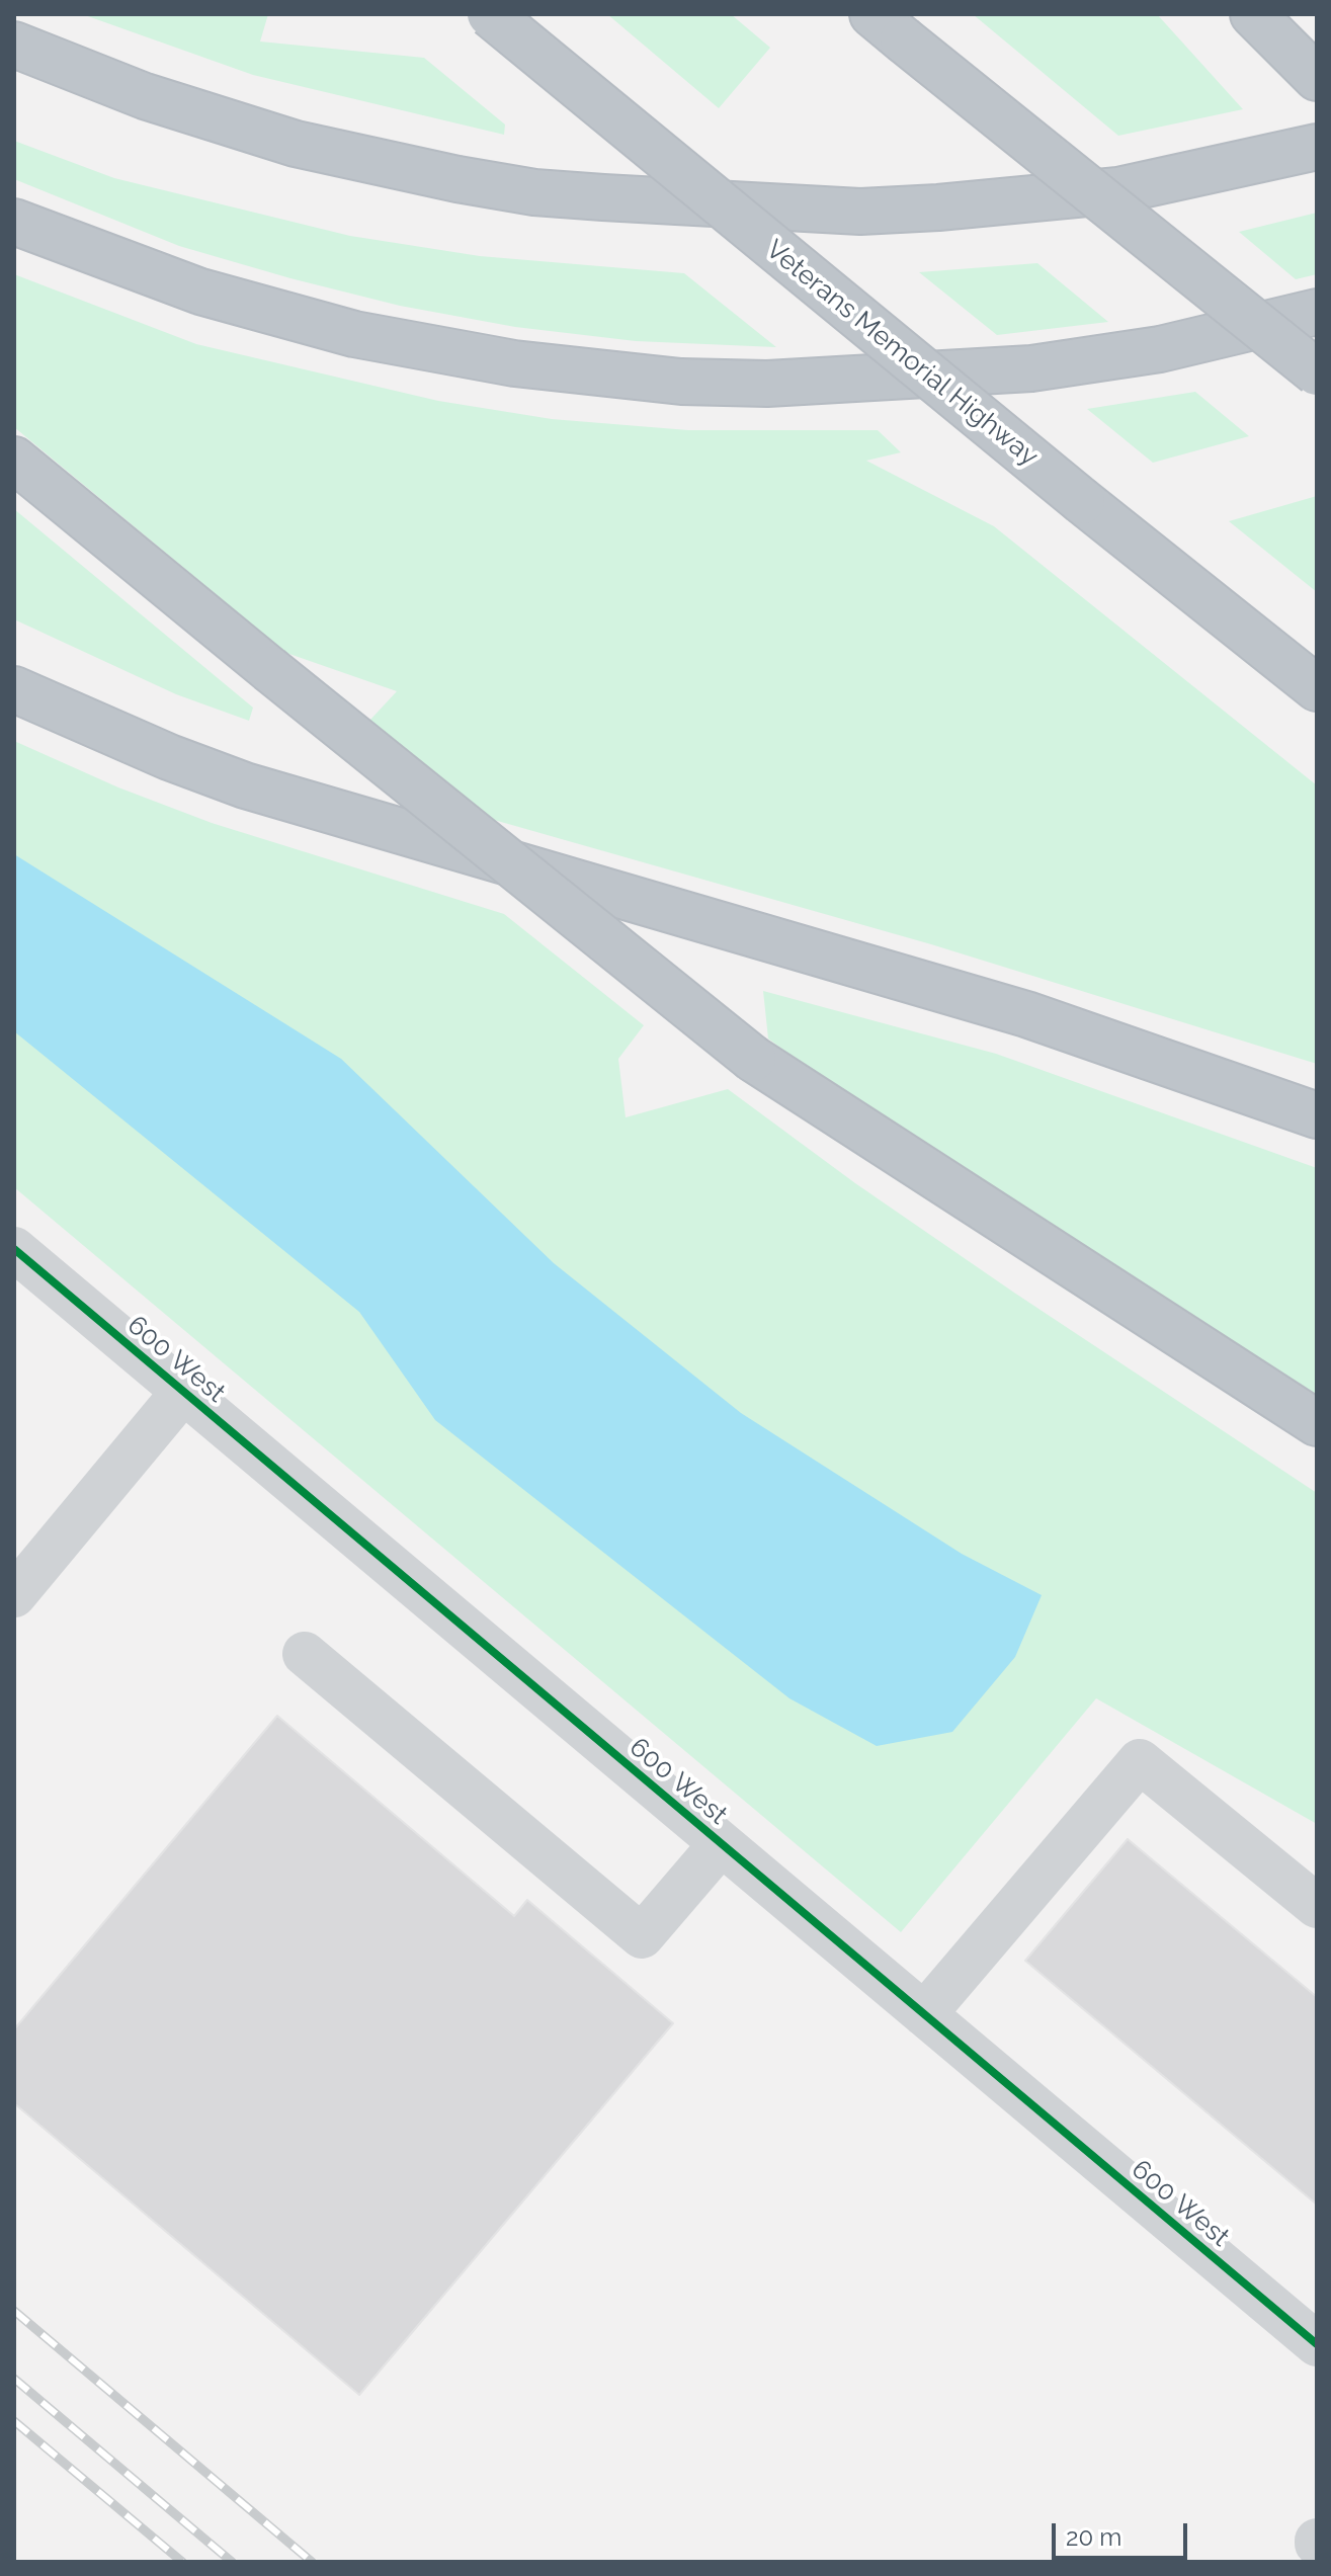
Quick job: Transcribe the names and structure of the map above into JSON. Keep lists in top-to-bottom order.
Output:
{
  "streets": {
    "highway": ["Veterans Memorial Highway"],
    "street": ["600 West"]
  },
  "scale_bar": "20 m"
}
